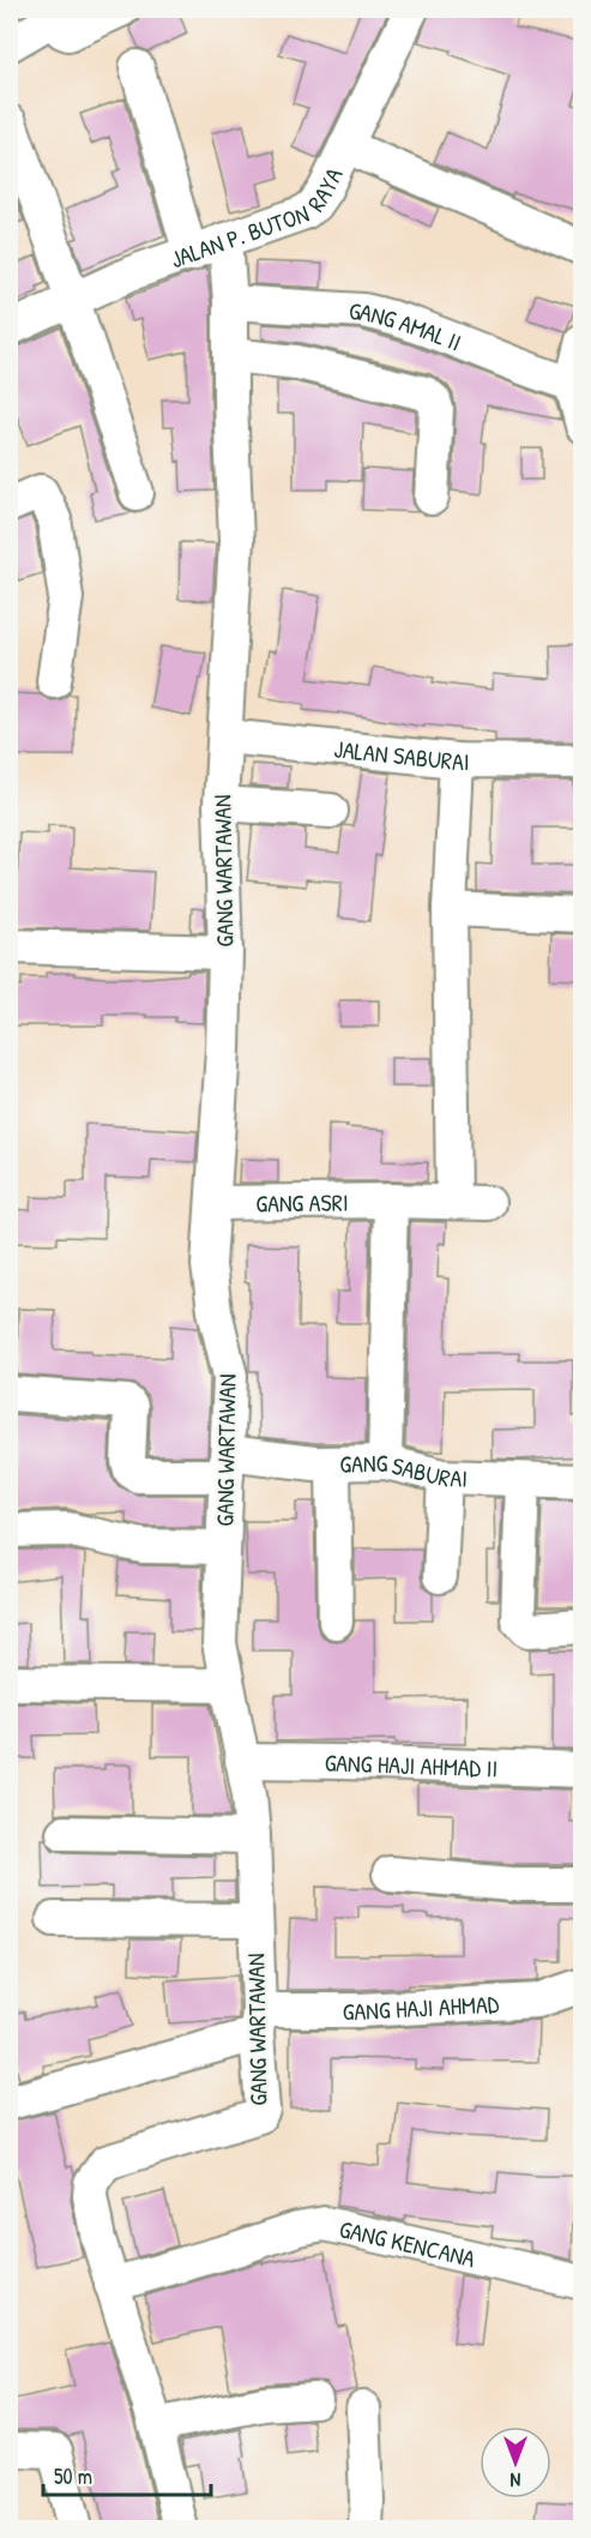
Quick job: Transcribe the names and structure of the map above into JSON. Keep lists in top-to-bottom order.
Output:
{
  "streets": {
    "street": [
      "JALAN P. BUTON RAYA",
      "GANG AMAL II",
      "JALAN SABURAI",
      "GANG WARTAWAN",
      "GANG ASRI",
      "GANG SABURAI",
      "GANG HAJI AHMAD II",
      "GANG HAJI AHMAD",
      "GANG KENCANA"
    ]
  },
  "crossings": [
    ["JALAN P. BUTON RAYA", "GANG WARTAWAN"],
    ["GANG AMAL II", "GANG WARTAWAN"],
    ["JALAN SABURAI", "GANG WARTAWAN"],
    ["GANG WARTAWAN", "GANG ASRI"],
    ["GANG WARTAWAN", "GANG SABURAI"],
    ["GANG WARTAWAN", "GANG HAJI AHMAD II"],
    ["GANG WARTAWAN", "GANG HAJI AHMAD"],
    ["GANG WARTAWAN", "GANG KENCANA"]
  ],
  "scale_bar": "50 m",
  "north": "bottom"
}
